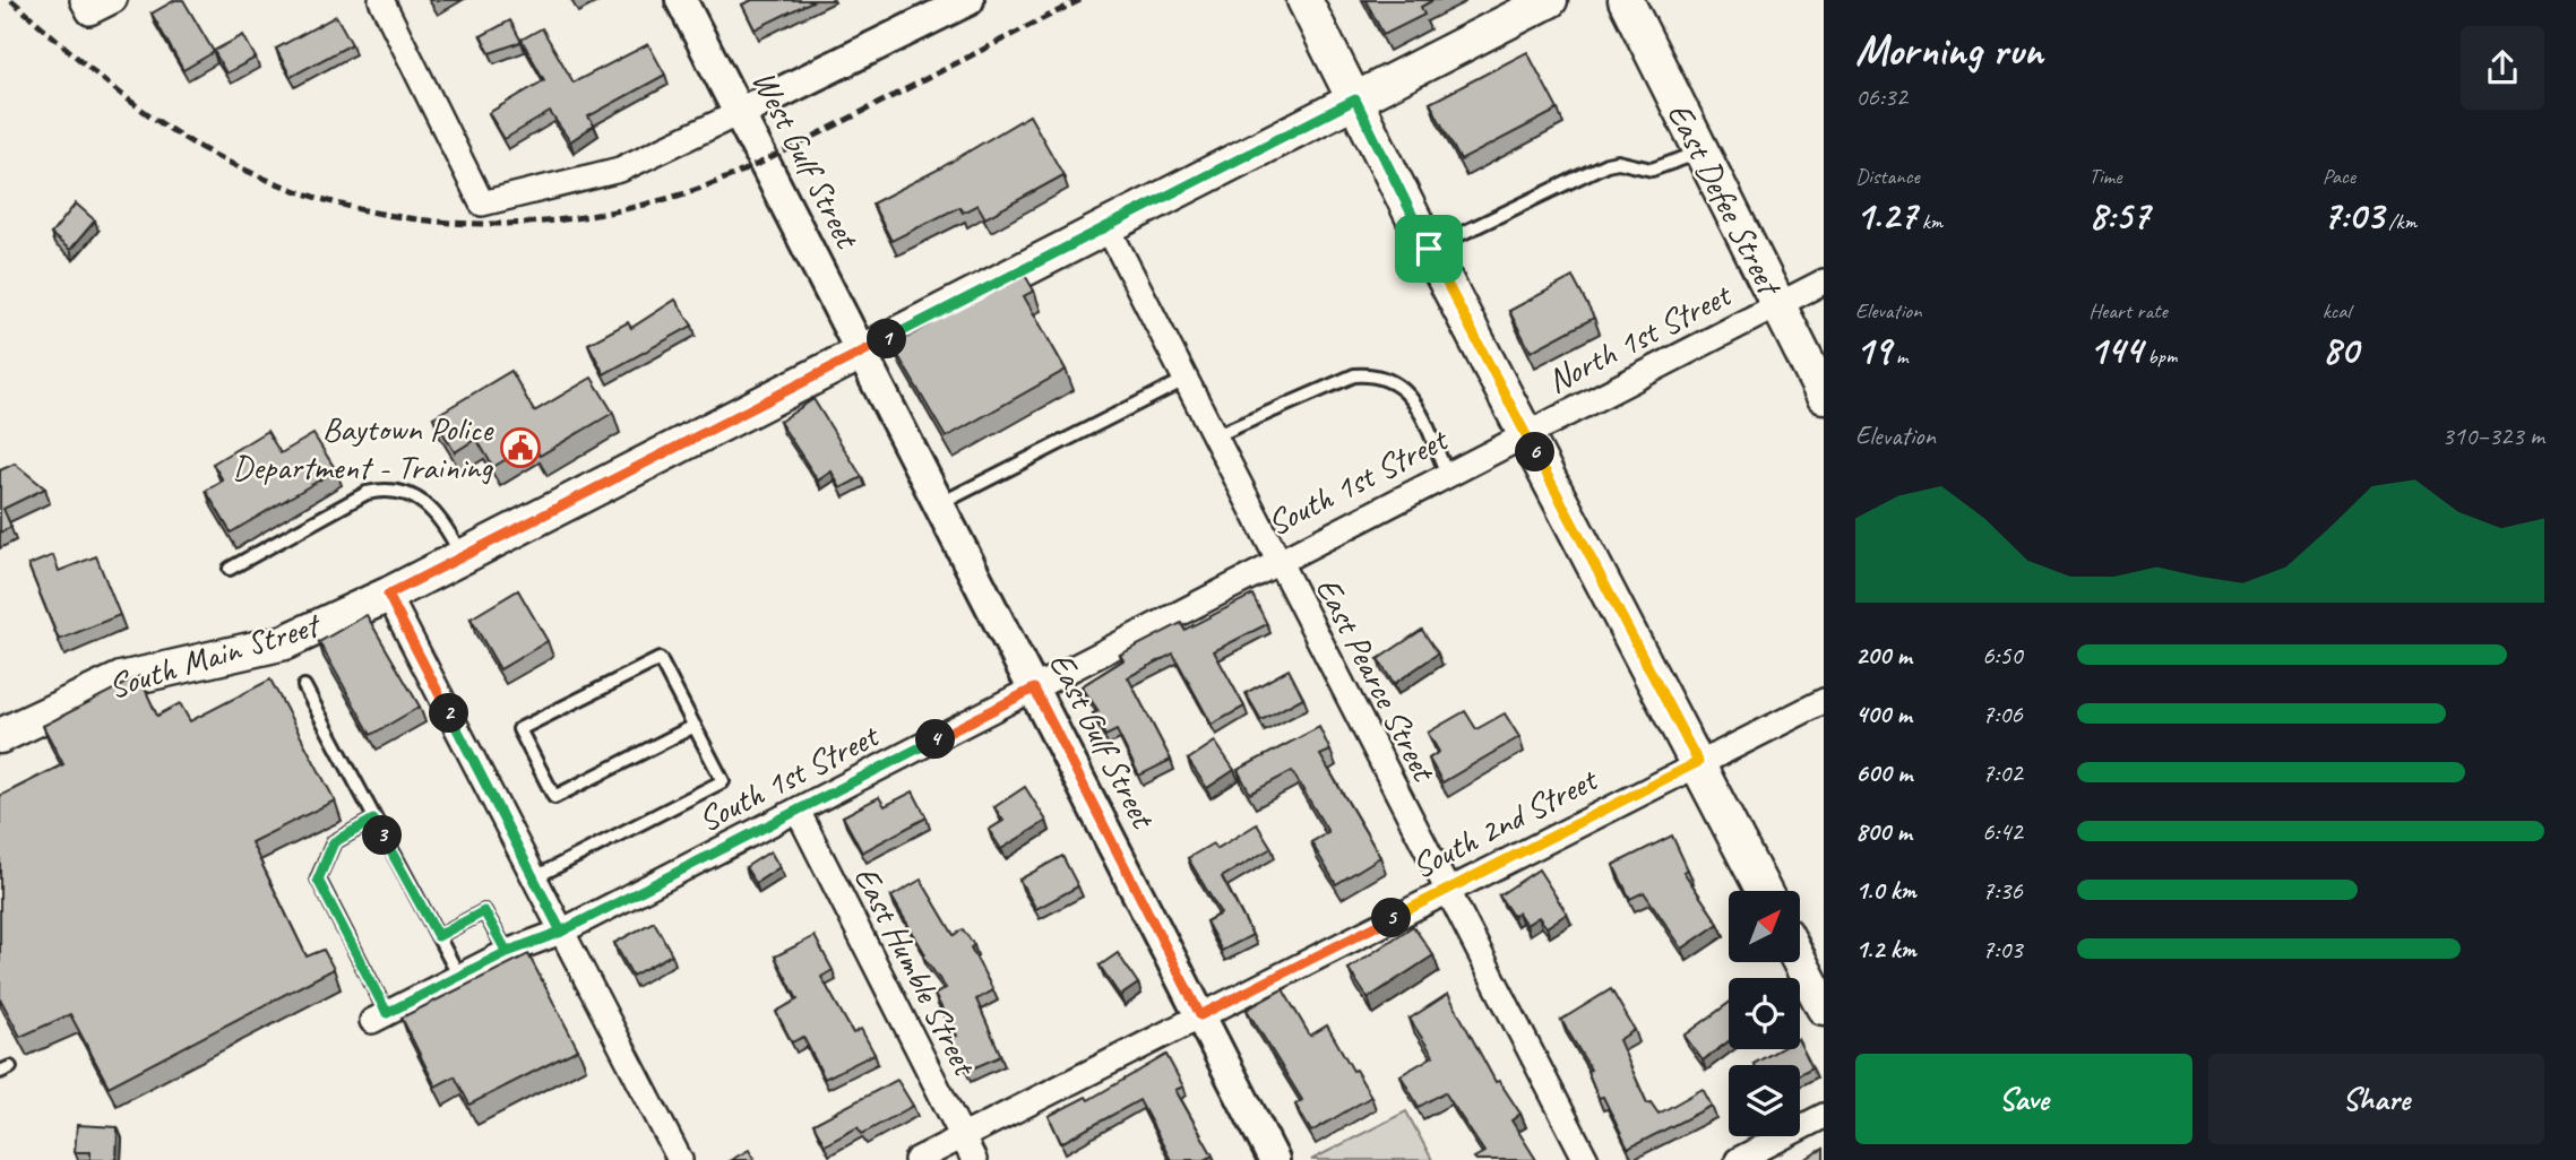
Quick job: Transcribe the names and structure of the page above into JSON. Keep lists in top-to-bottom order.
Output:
{
  "streets": {
    "main road": ["East Defee Street", "South Main Street"],
    "street": [
      "West Gulf Street",
      "North 1st Street",
      "South 1st Street",
      "East Pearce Street",
      "East Gulf Street",
      "South 2nd Street",
      "East Humble Street"
    ]
  },
  "crossings": [
    ["West Gulf Street", "South Main Street"],
    ["West Gulf Street", "East Gulf Street"],
    ["East Defee Street", "North 1st Street"],
    ["North 1st Street", "South 1st Street"],
    ["South 1st Street", "East Pearce Street"],
    ["South 1st Street", "East Gulf Street"],
    ["South 1st Street", "East Humble Street"],
    ["South Main Street", "East Pearce Street"],
    ["South Main Street", "East Gulf Street"],
    ["East Pearce Street", "South 2nd Street"],
    ["East Gulf Street", "South 2nd Street"],
    ["South 2nd Street", "East Humble Street"]
  ],
  "places": {
    "public building": ["Baytown Police Department - Training"]
  },
  "north": "top right",
  "page": {
    "heading": ["Morning run", "06:32"],
    "stats": [
      ["Distance", "1.27 km"],
      ["Time", "8:57"],
      ["Pace", "7:03 /km"],
      ["Elevation", "19 m"],
      ["Heart rate", "144 bpm"],
      ["kcal", "80"]
    ],
    "pins": [
      "1",
      "6",
      "2",
      "4",
      "3",
      "5"
    ],
    "chart": ["Elevation", "310–323 m"],
    "list": [
      {
        "name": "200 m",
        "note": "6:50"
      },
      {
        "name": "400 m",
        "note": "7:06"
      },
      {
        "name": "600 m",
        "note": "7:02"
      },
      {
        "name": "800 m",
        "note": "6:42"
      },
      {
        "name": "1.0 km",
        "note": "7:36"
      },
      {
        "name": "1.2 km",
        "note": "7:03"
      }
    ],
    "buttons": ["Save", "Share"]
  }
}
